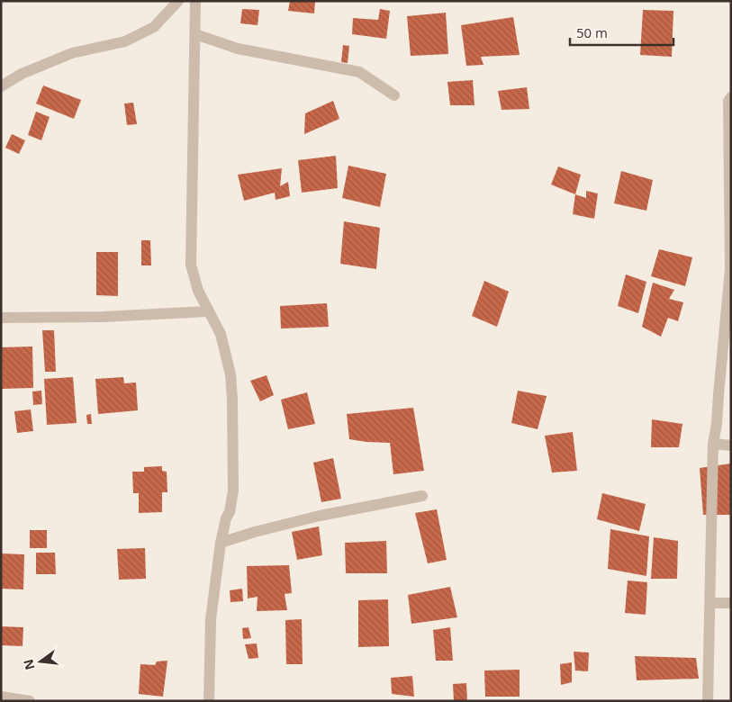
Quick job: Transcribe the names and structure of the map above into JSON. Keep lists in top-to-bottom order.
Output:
{
  "scale_bar": "50 m",
  "north": "left"
}
